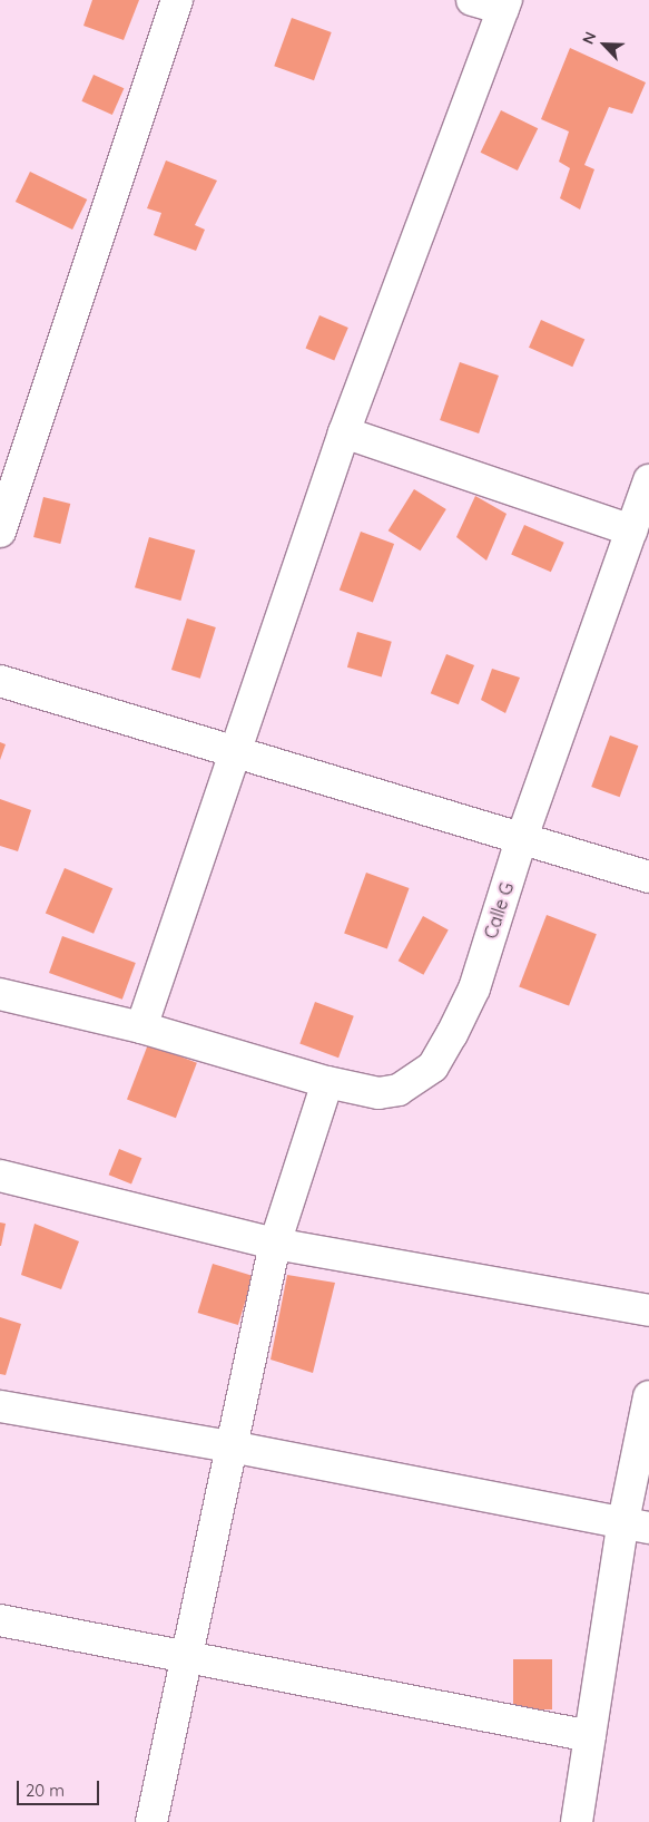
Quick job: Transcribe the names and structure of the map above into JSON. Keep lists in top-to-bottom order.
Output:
{
  "streets": {
    "street": ["Calle G"]
  },
  "scale_bar": "20 m",
  "north": "top left"
}
